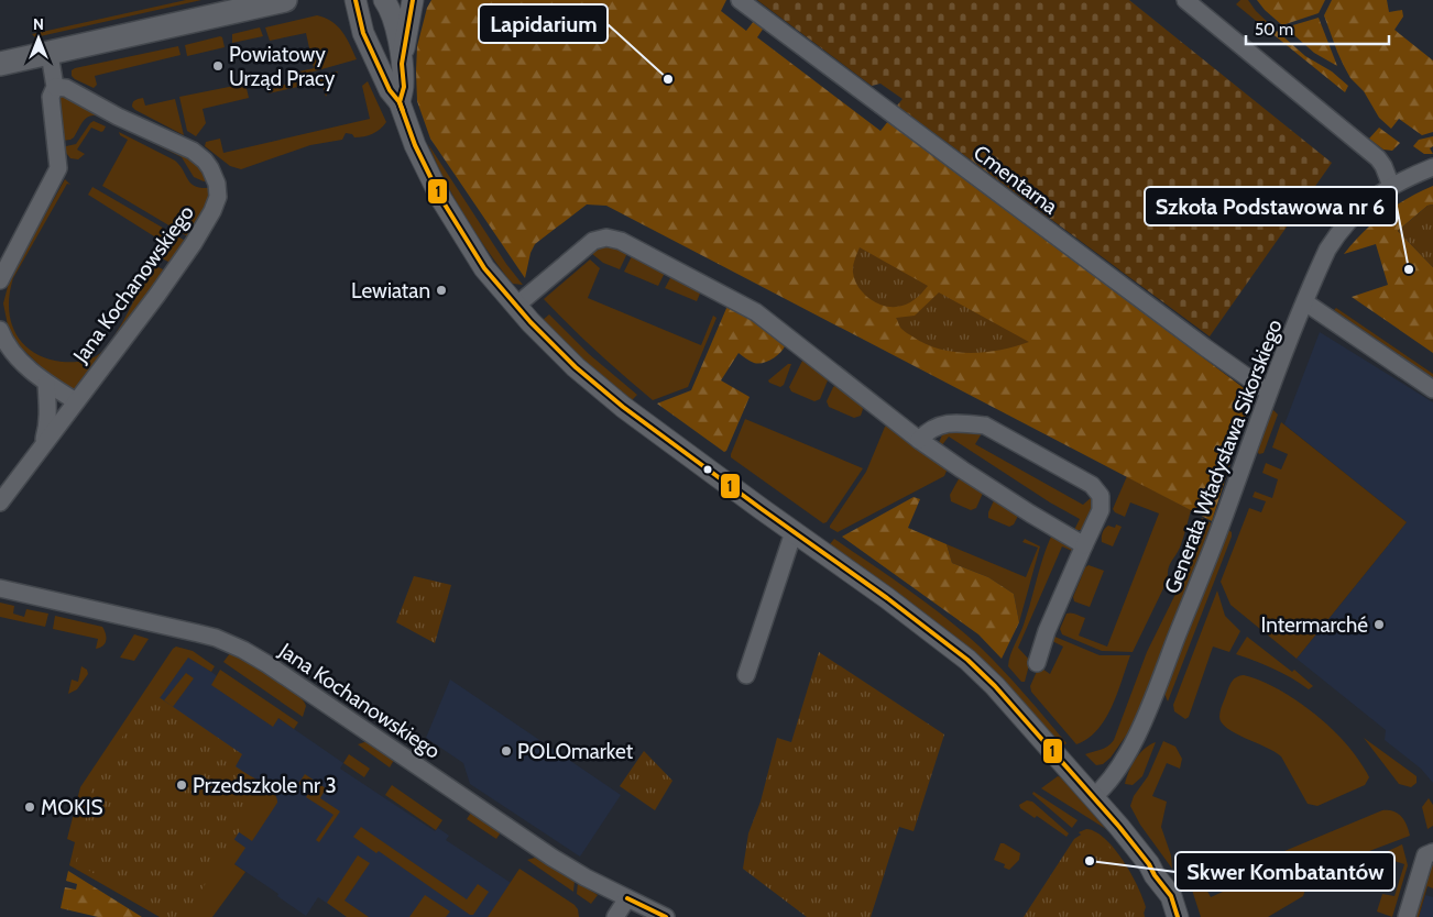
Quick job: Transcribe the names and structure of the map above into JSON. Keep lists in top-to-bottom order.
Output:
{
  "streets": {
    "street": ["Cmentarna", "Jana Kochanowskiego", "Generała Władysława Sikorskiego"]
  },
  "crossings": [
    ["Cmentarna", "Generała Władysława Sikorskiego"]
  ],
  "places": [
    "Powiatowy Urząd Pracy",
    "Lapidarium",
    "Szkoła Podstawowa nr 6",
    "Lewiatan",
    "Intermarché",
    "POLOmarket",
    "Przedszkole nr 3",
    "MOKIS",
    "Skwer Kombatantów"
  ],
  "lines": ["transit line 1"],
  "scale_bar": "50 m",
  "north": "top"
}
